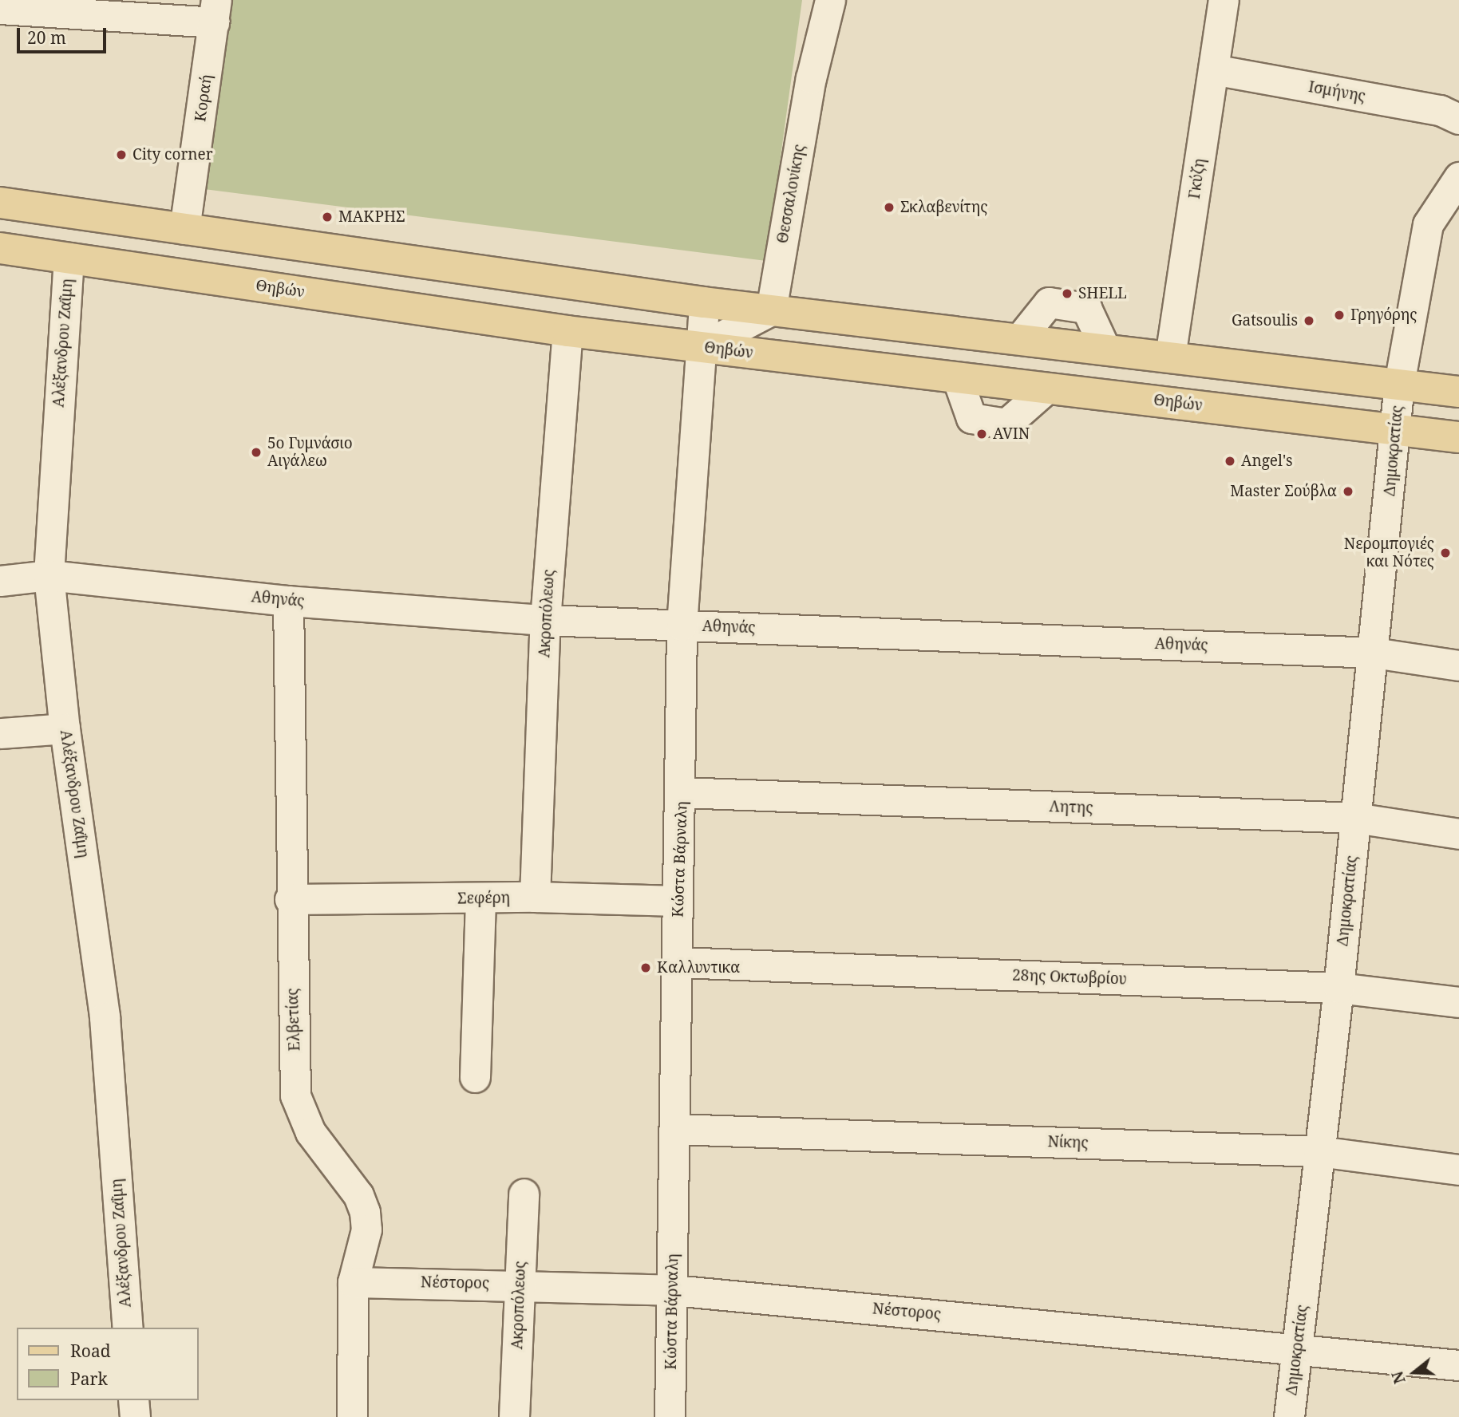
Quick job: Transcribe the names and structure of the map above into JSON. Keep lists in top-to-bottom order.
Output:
{
  "streets": {
    "main road": ["Θηβών"],
    "street": [
      "Ισμήνης",
      "Κοραή",
      "Γκύζη",
      "Θεσσαλονίκης",
      "Αλέξανδρου Ζαΐμη",
      "Δημοκρατίας",
      "Αθηνάς",
      "Ακροπόλεως",
      "Λητης",
      "Κώστα Βάρναλη",
      "Σεφέρη",
      "28ης Οκτωβρίου",
      "Ελβετίας",
      "Νίκης",
      "Νέστορος"
    ]
  },
  "crossings": [
    ["Ισμήνης", "Γκύζη"],
    ["Θηβών", "Αλέξανδρου Ζαΐμη"],
    ["Θηβών", "Δημοκρατίας"],
    ["Θηβών", "Ακροπόλεως"],
    ["Θηβών", "Κώστα Βάρναλη"],
    ["Αλέξανδρου Ζαΐμη", "Αθηνάς"],
    ["Δημοκρατίας", "Αθηνάς"],
    ["Δημοκρατίας", "Λητης"],
    ["Δημοκρατίας", "28ης Οκτωβρίου"],
    ["Δημοκρατίας", "Νίκης"],
    ["Δημοκρατίας", "Νέστορος"],
    ["Αθηνάς", "Ακροπόλεως"],
    ["Αθηνάς", "Κώστα Βάρναλη"],
    ["Αθηνάς", "Ελβετίας"],
    ["Ακροπόλεως", "Σεφέρη"],
    ["Ακροπόλεως", "Νέστορος"],
    ["Λητης", "Κώστα Βάρναλη"],
    ["Κώστα Βάρναλη", "Σεφέρη"],
    ["Κώστα Βάρναλη", "28ης Οκτωβρίου"],
    ["Κώστα Βάρναλη", "Νίκης"],
    ["Κώστα Βάρναλη", "Νέστορος"],
    ["Σεφέρη", "Ελβετίας"],
    ["Ελβετίας", "Νέστορος"]
  ],
  "places": [
    "City corner",
    "Σκλαβενίτης",
    "ΜΑΚΡΗΣ",
    "SHELL",
    "Γρηγόρης",
    "Gatsoulis",
    "AVIN",
    "5ο Γυμνάσιο Αιγάλεω",
    "Angel's",
    "Master Σούβλα",
    "Νερομπογιές και Νότες",
    "Καλλυντικα"
  ],
  "legend": ["Road", "Park"],
  "scale_bar": "20 m",
  "north": "left"
}
